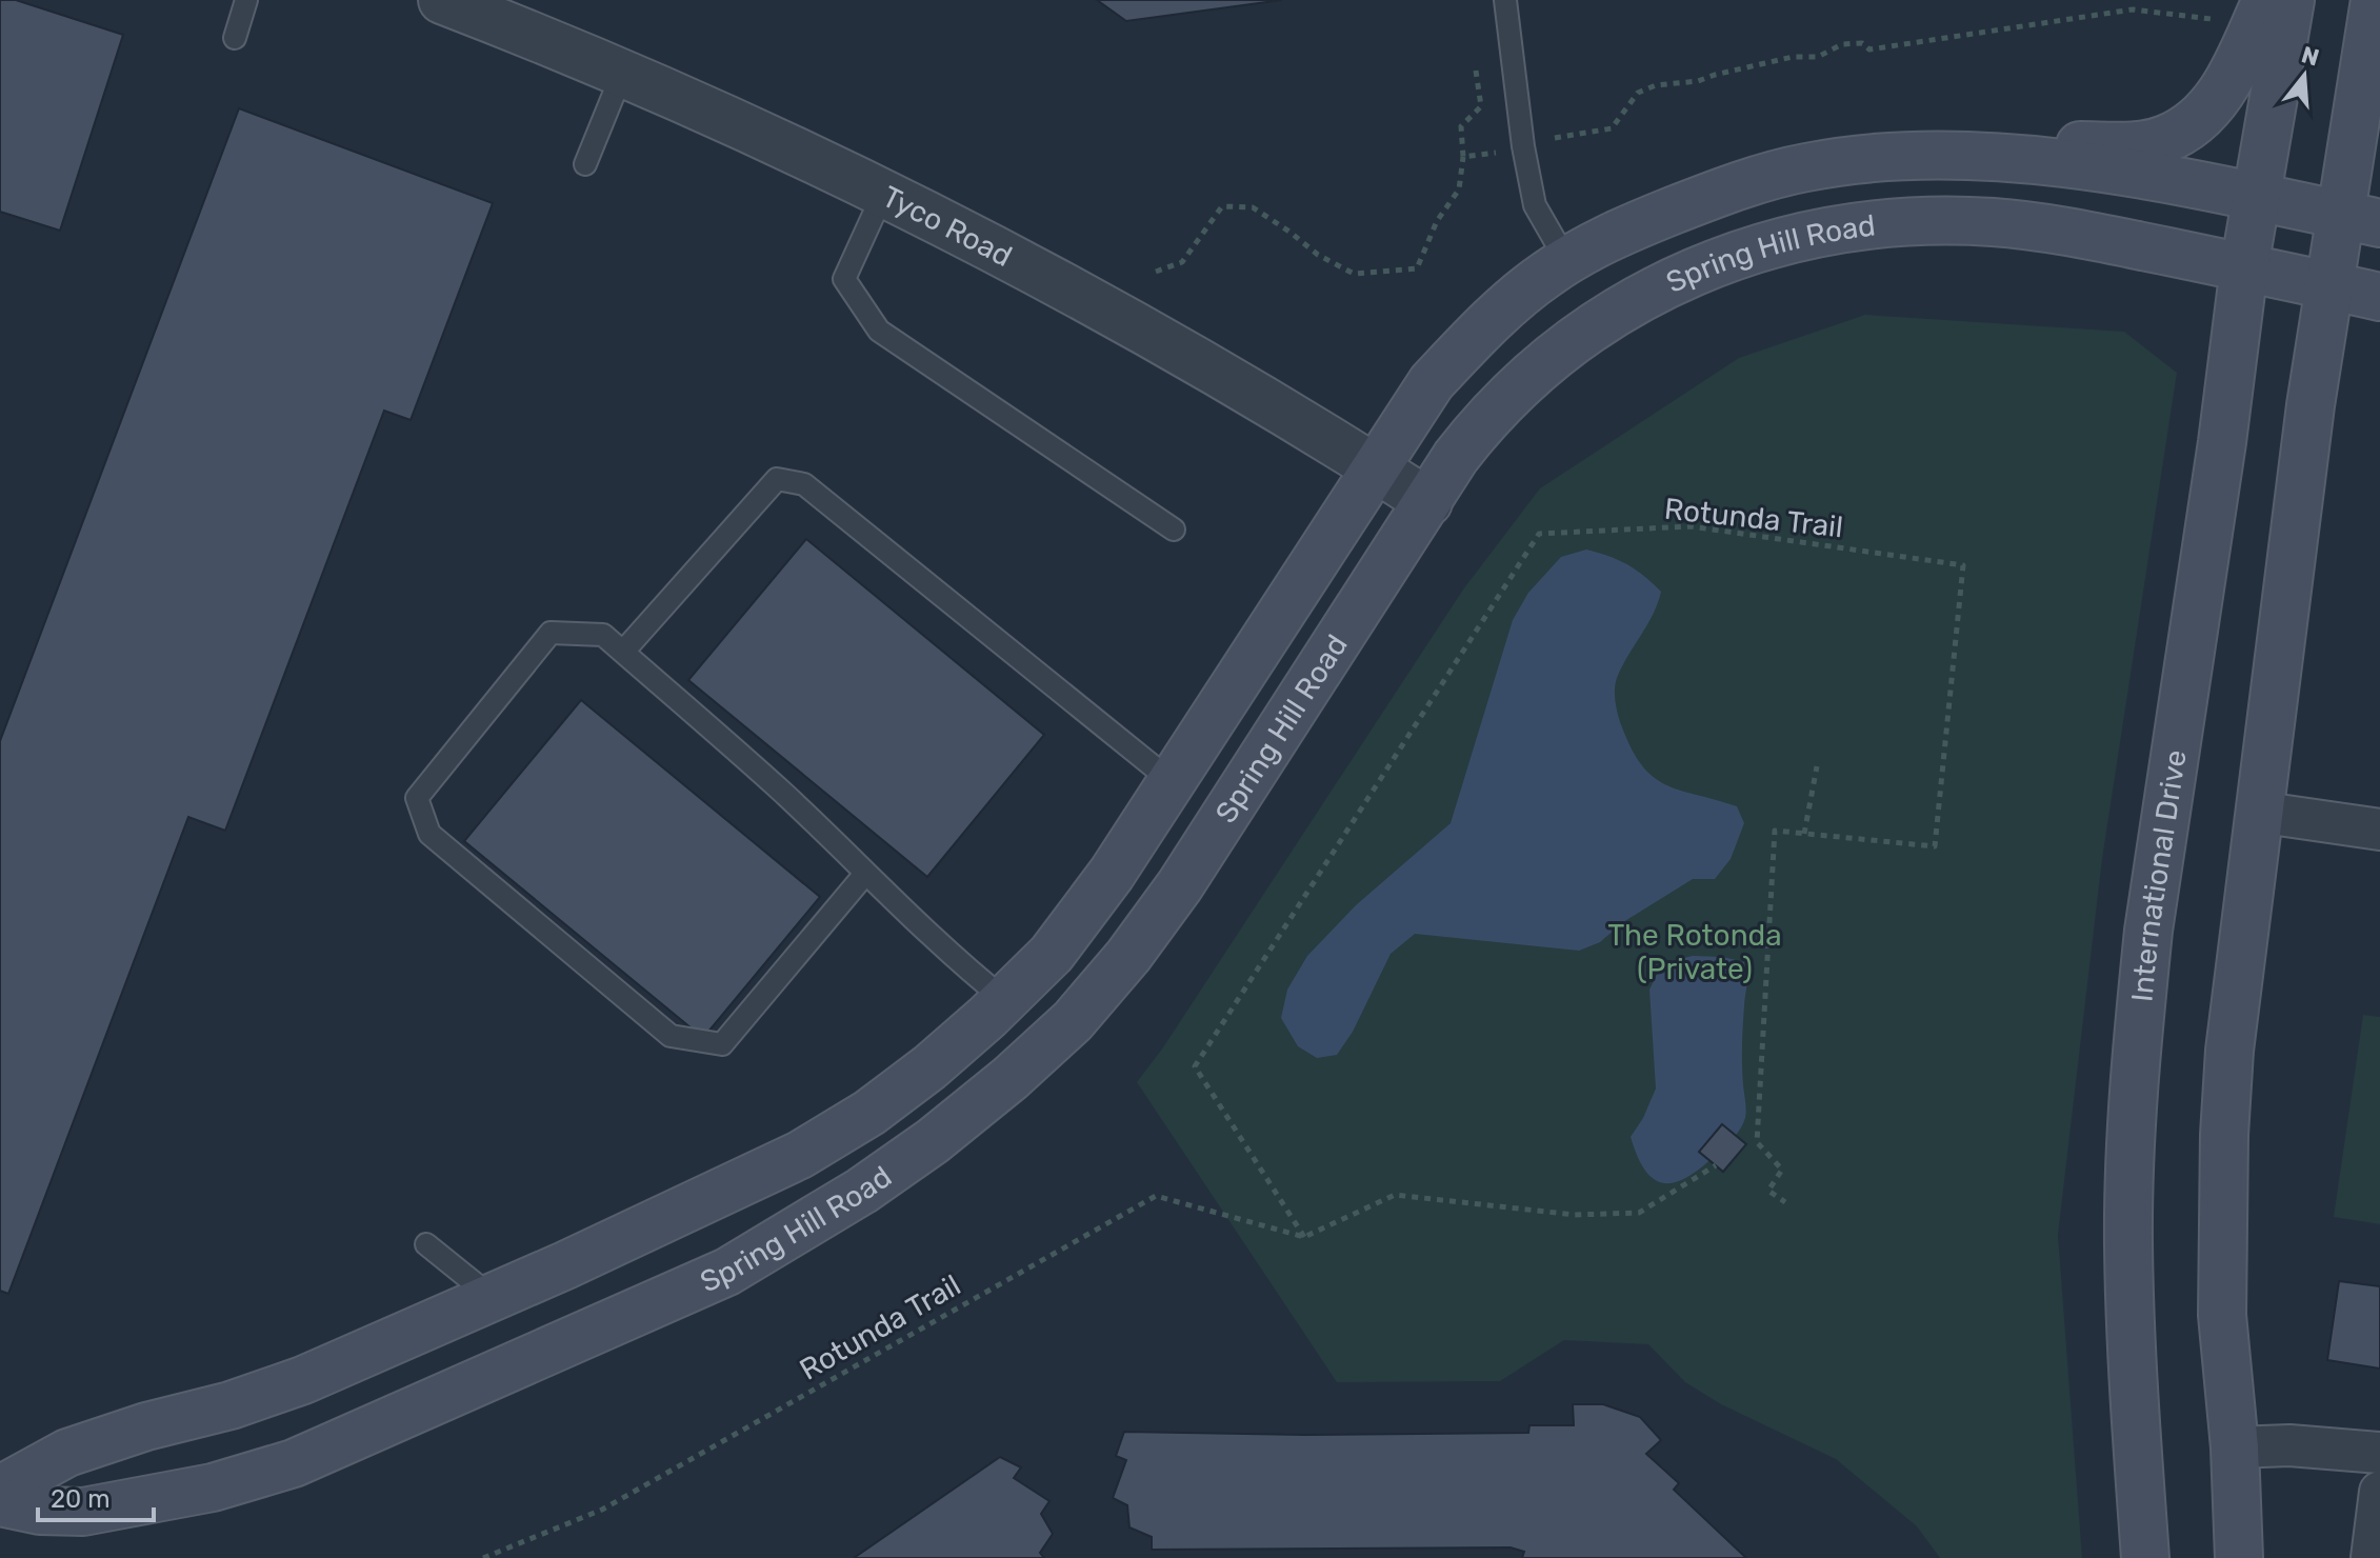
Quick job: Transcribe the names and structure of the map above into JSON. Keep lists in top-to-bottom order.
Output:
{
  "streets": {
    "main road": ["Spring Hill Road", "International Drive"],
    "street": ["Tyco Road"],
    "path": ["Rotunda Trail"]
  },
  "crossings": [
    ["Tyco Road", "Spring Hill Road"],
    ["Spring Hill Road", "International Drive"]
  ],
  "parks": ["The Rotonda (Private)"],
  "scale_bar": "20 m",
  "north": "top"
}
